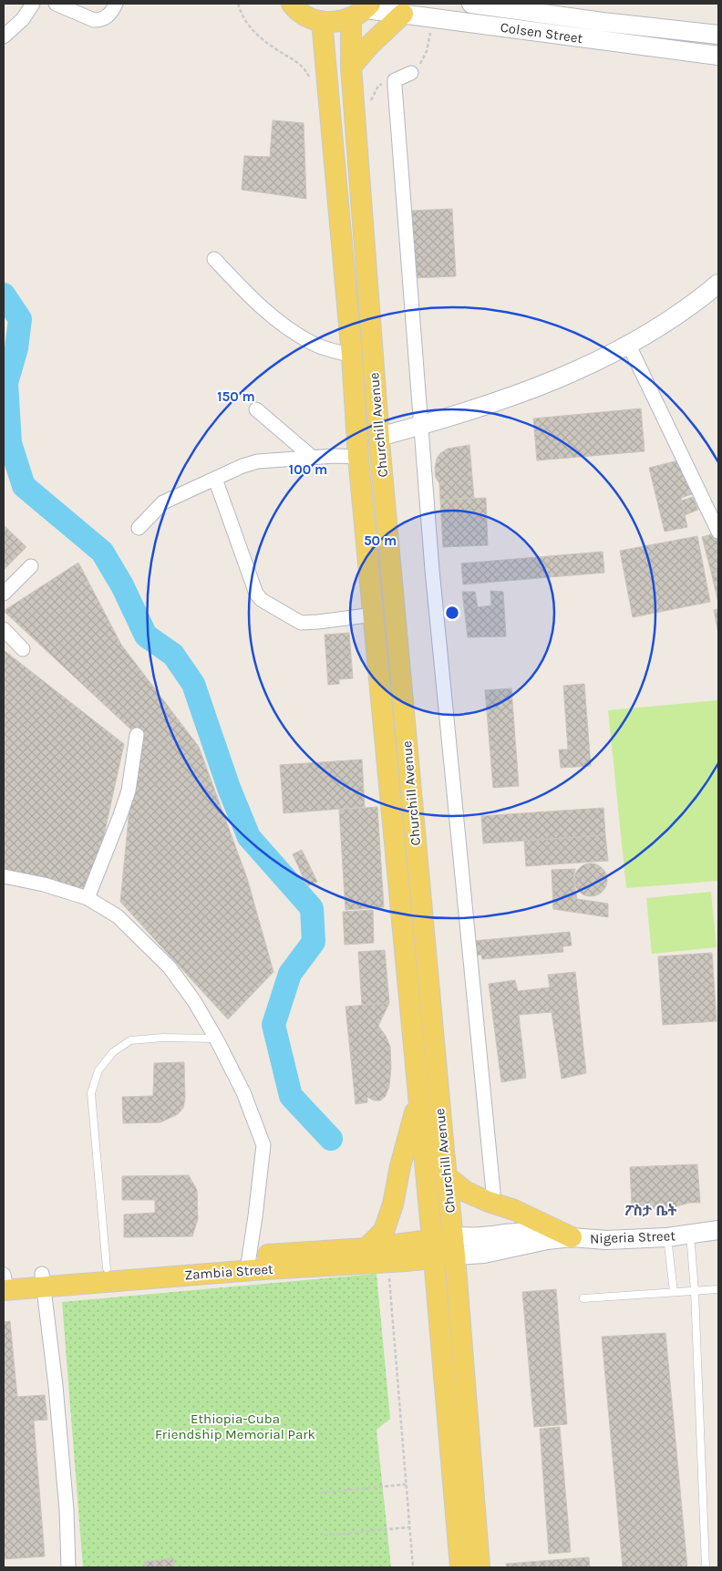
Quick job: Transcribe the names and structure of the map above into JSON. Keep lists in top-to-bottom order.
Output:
{
  "streets": {
    "main road": [
      "Colsen Street",
      "Churchill Avenue",
      "Nigeria Street",
      "Zambia Street"
    ]
  },
  "crossings": [
    ["Colsen Street", "Churchill Avenue"],
    ["Churchill Avenue", "Nigeria Street"],
    ["Churchill Avenue", "Zambia Street"],
    ["Nigeria Street", "Zambia Street"]
  ],
  "districts": ["ፖስታ ቤት"],
  "parks": ["Ethiopia-Cuba Friendship Memorial Park"],
  "rings": ["150 m", "100 m", "50 m"]
}
